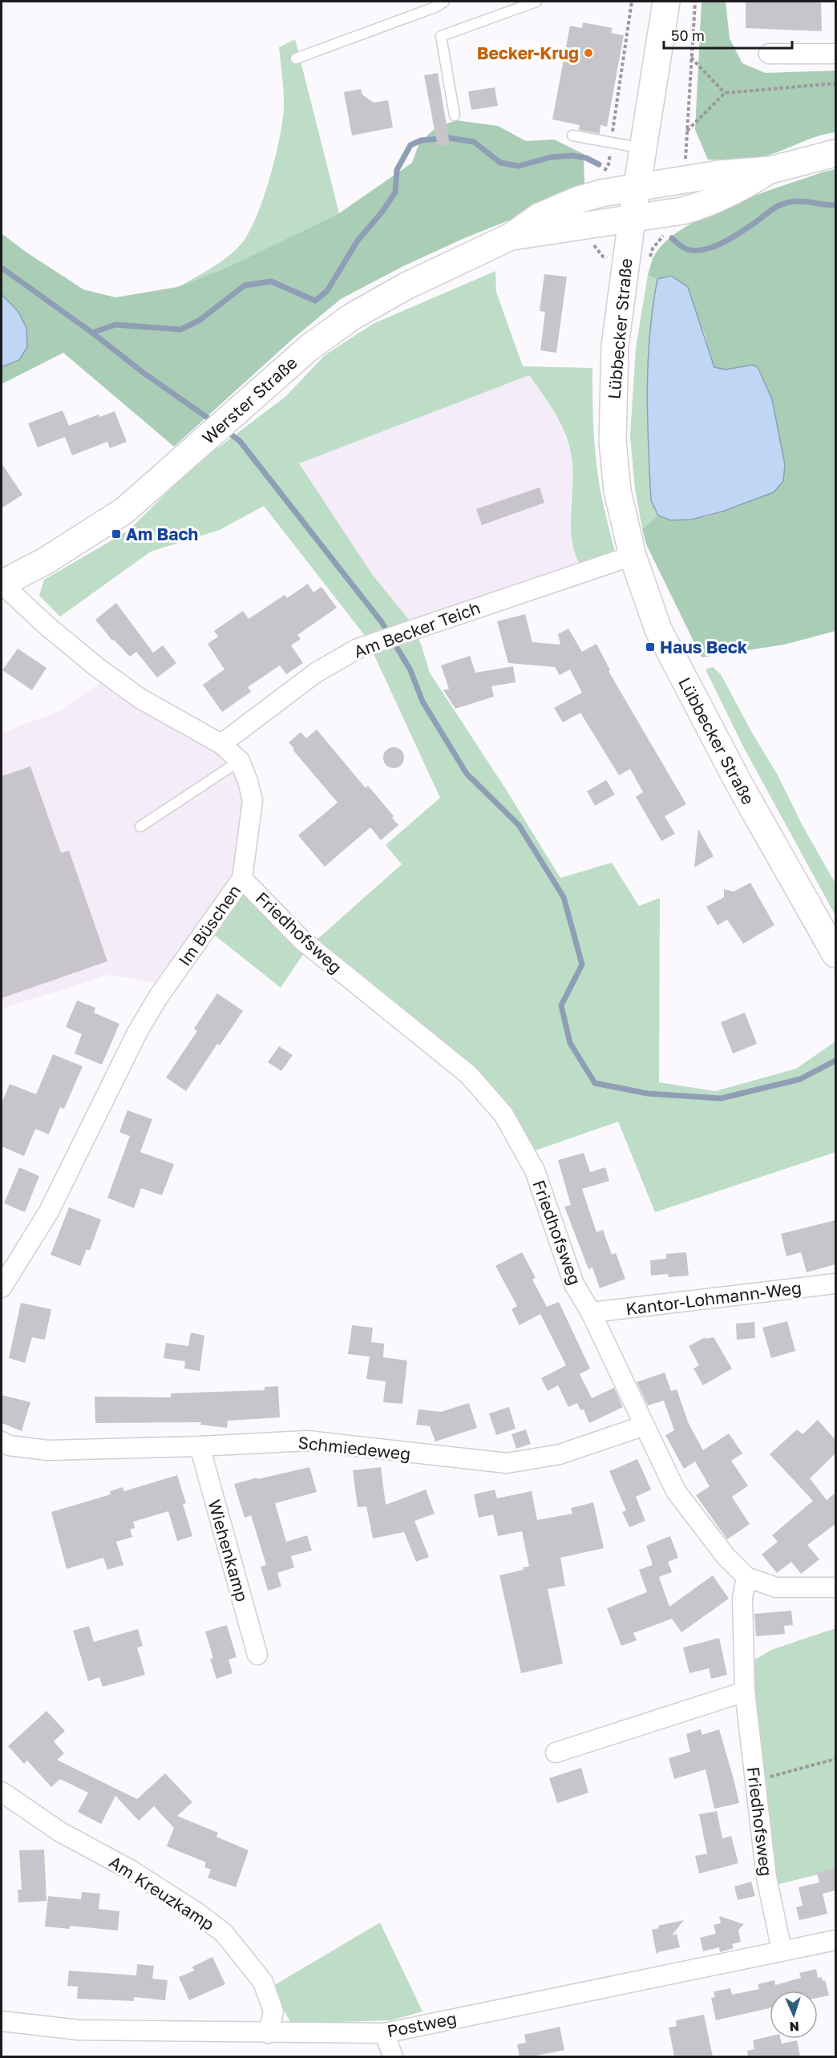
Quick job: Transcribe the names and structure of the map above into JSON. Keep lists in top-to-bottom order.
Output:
{
  "streets": {
    "main road": ["Lübbecker Straße", "Werster Straße"],
    "street": [
      "Am Becker Teich",
      "Im Büschen",
      "Friedhofsweg",
      "Kantor-Lohmann-Weg",
      "Schmiedeweg",
      "Wiehenkamp",
      "Am Kreuzkamp",
      "Postweg"
    ]
  },
  "crossings": [
    ["Lübbecker Straße", "Werster Straße"],
    ["Lübbecker Straße", "Am Becker Teich"],
    ["Werster Straße", "Im Büschen"],
    ["Am Becker Teich", "Im Büschen"],
    ["Im Büschen", "Friedhofsweg"],
    ["Friedhofsweg", "Kantor-Lohmann-Weg"],
    ["Friedhofsweg", "Schmiedeweg"],
    ["Friedhofsweg", "Postweg"],
    ["Schmiedeweg", "Wiehenkamp"],
    ["Am Kreuzkamp", "Postweg"]
  ],
  "places": {
    "other": ["Becker-Krug"],
    "transit": ["Am Bach", "Haus Beck"]
  },
  "scale_bar": "50 m",
  "north": "bottom"
}
